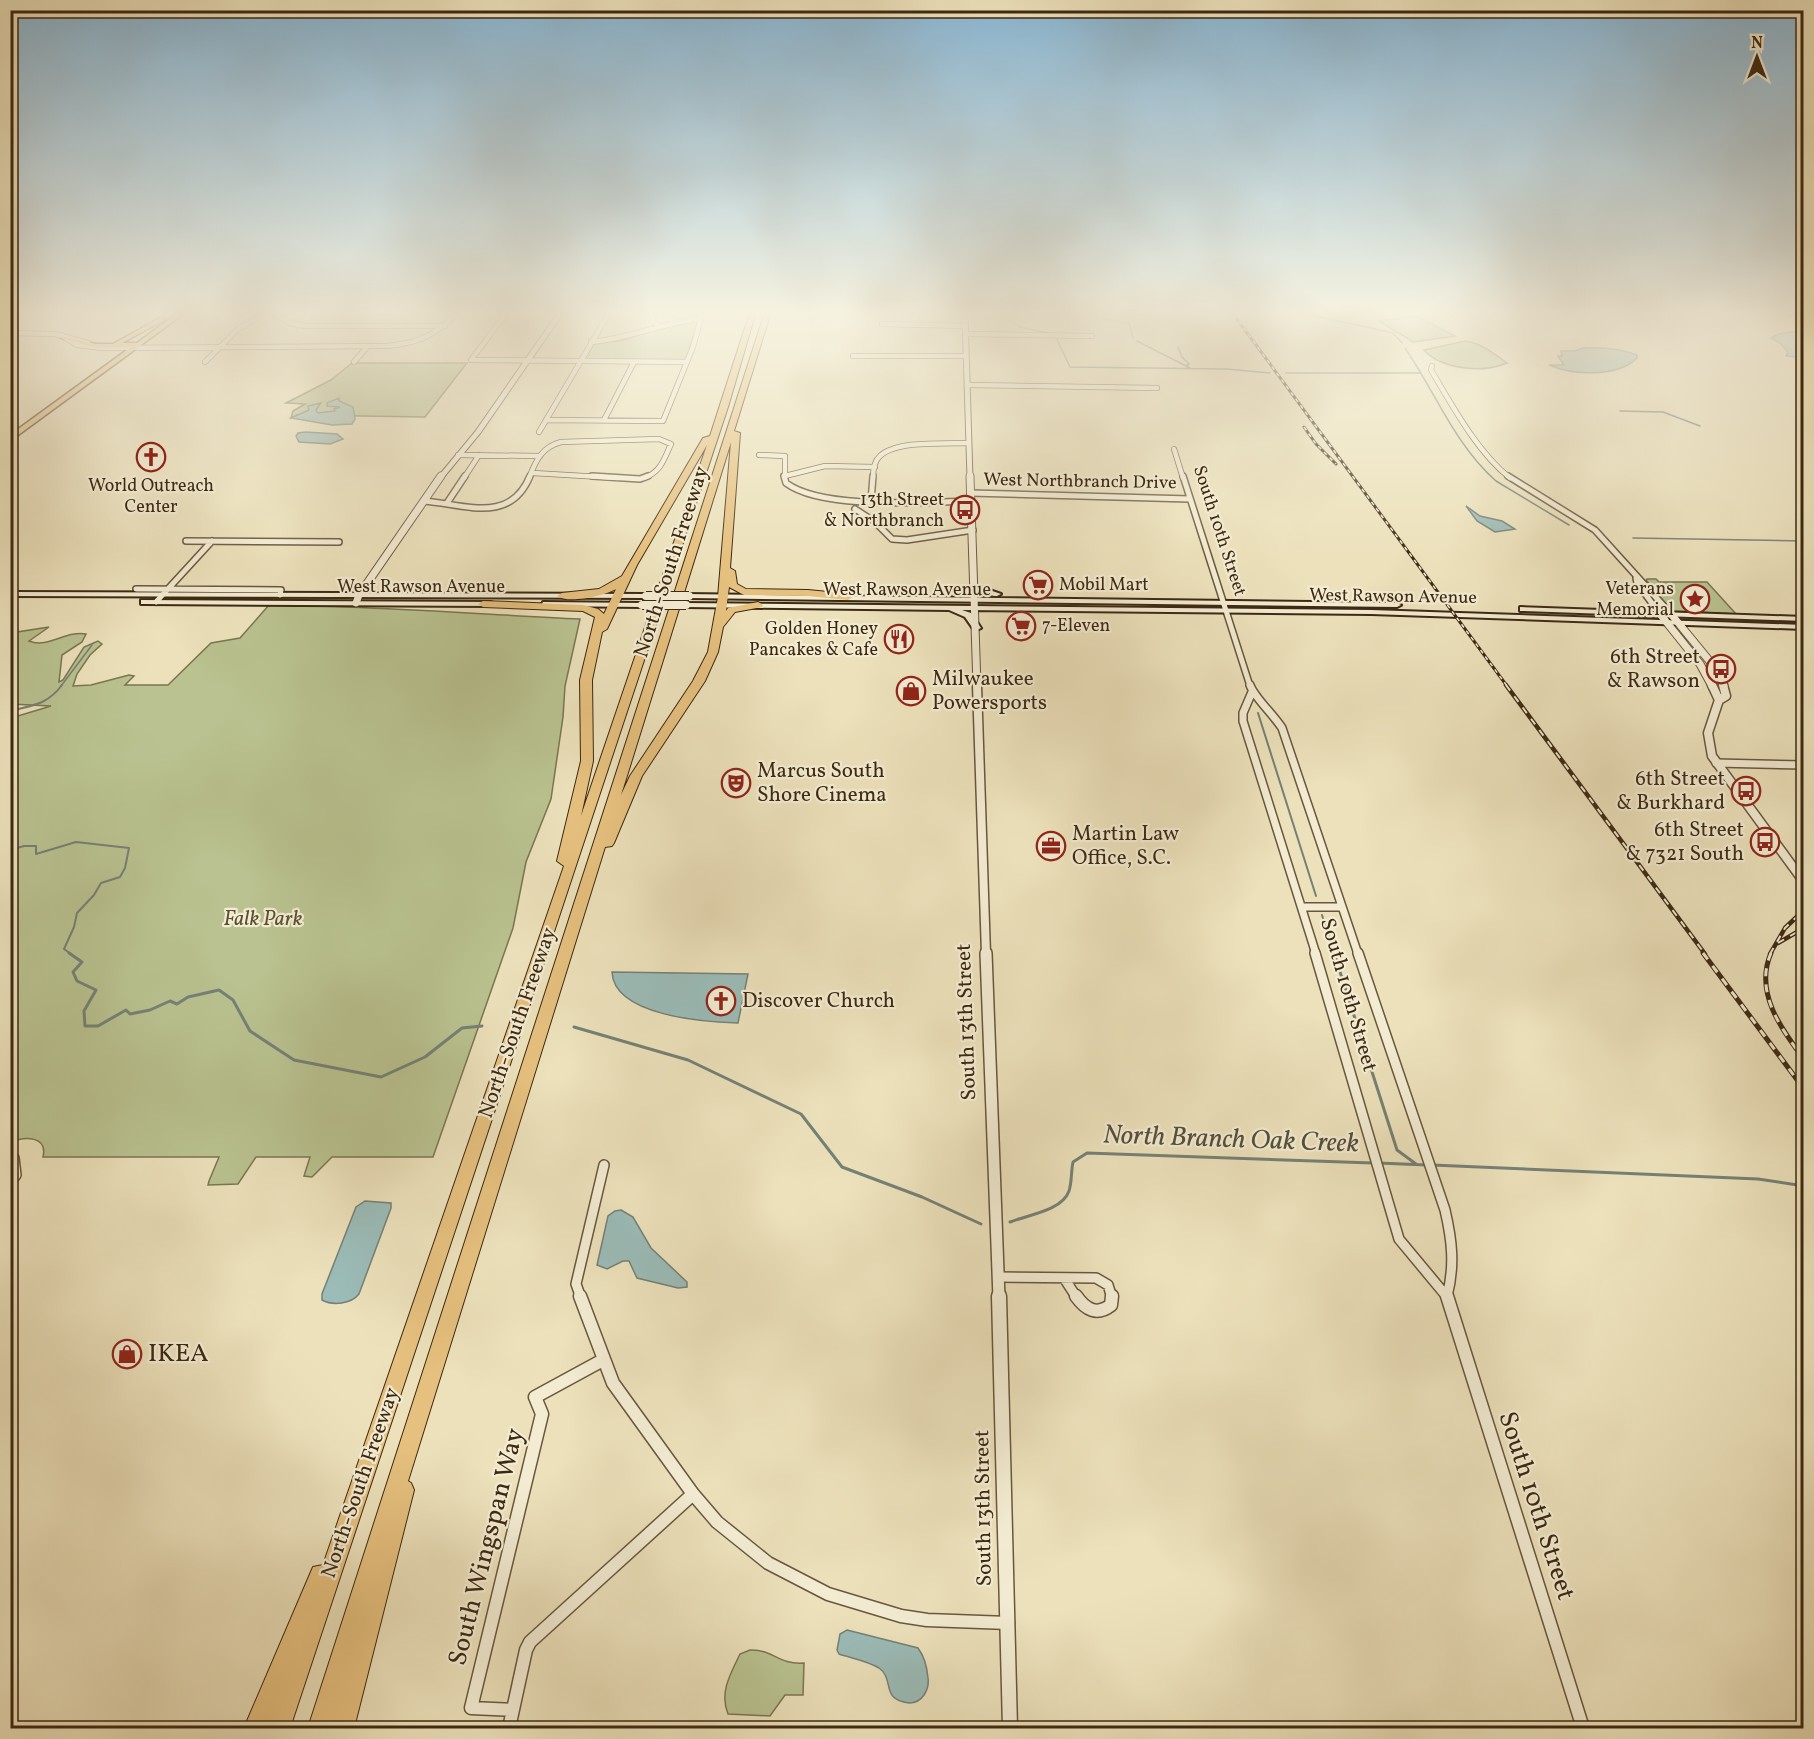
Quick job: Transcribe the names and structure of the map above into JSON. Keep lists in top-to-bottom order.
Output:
{
  "streets": {
    "highway": ["North-South Freeway"],
    "main road": ["West Rawson Avenue"],
    "street": [
      "West Northbranch Drive",
      "South 10th Street",
      "South 13th Street",
      "South Wingspan Way"
    ]
  },
  "crossings": [
    ["West Northbranch Drive", "South 10th Street"],
    ["West Northbranch Drive", "South 13th Street"],
    ["South 10th Street", "West Rawson Avenue"],
    ["West Rawson Avenue", "South 13th Street"]
  ],
  "water": ["North Branch Oak Creek"],
  "parks": ["Falk Park"],
  "places": {
    "church": ["World Outreach Center", "Discover Church"],
    "bus stop": [
      "13th Street & Northbranch",
      "6th Street & Rawson",
      "6th Street & Burkhard",
      "6th Street & 7321 South"
    ],
    "supermarket": ["Mobil Mart", "7-Eleven"],
    "place": ["Veterans Memorial"],
    "restaurant": ["Golden Honey Pancakes & Cafe"],
    "shop": ["Milwaukee Powersports", "IKEA"],
    "theatre": ["Marcus South Shore Cinema"],
    "office": ["Martin Law Office, S.C."]
  },
  "north": "top"
}
